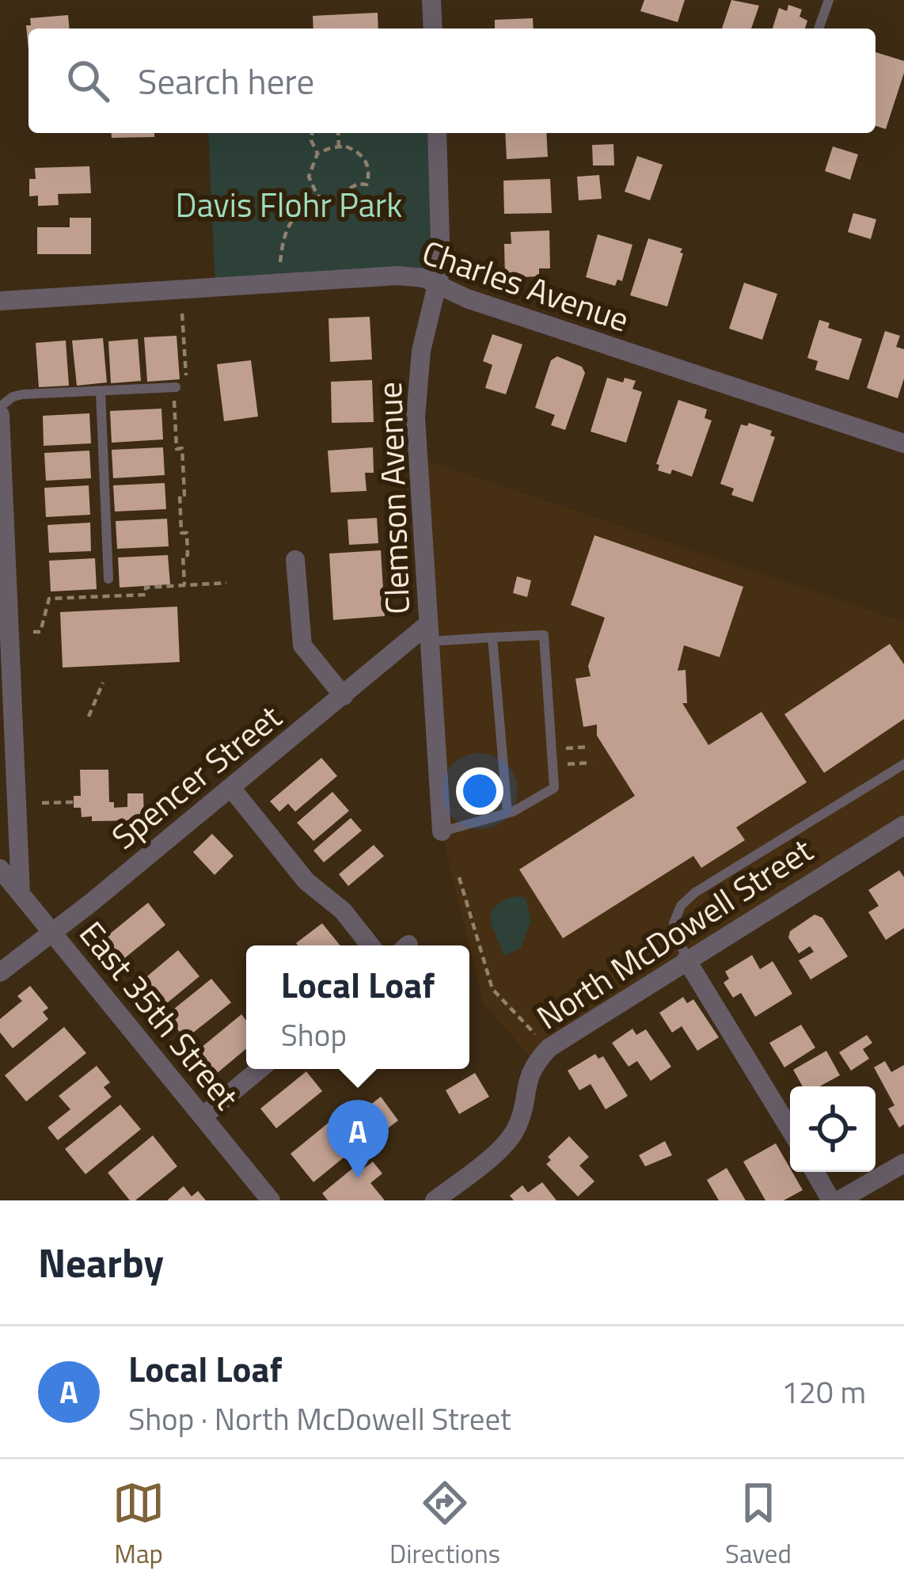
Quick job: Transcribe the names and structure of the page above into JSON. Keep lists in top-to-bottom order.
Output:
{
  "streets": {
    "street": [
      "Charles Avenue",
      "Clemson Avenue",
      "Spencer Street",
      "North McDowell Street",
      "East 35th Street"
    ]
  },
  "crossings": [
    ["Charles Avenue", "Clemson Avenue"],
    ["Clemson Avenue", "Spencer Street"],
    ["Spencer Street", "East 35th Street"]
  ],
  "parks": ["Davis Flohr Park"],
  "page": {
    "search": "Search here",
    "popup": ["Local Loaf", "Shop"],
    "pins": "A",
    "heading": "Nearby",
    "list": [
      {
        "mark": "A",
        "name": "Local Loaf",
        "note": "Shop · North McDowell Street",
        "value": "120 m"
      }
    ],
    "nav": ["Map", "Directions", "Saved"]
  }
}
